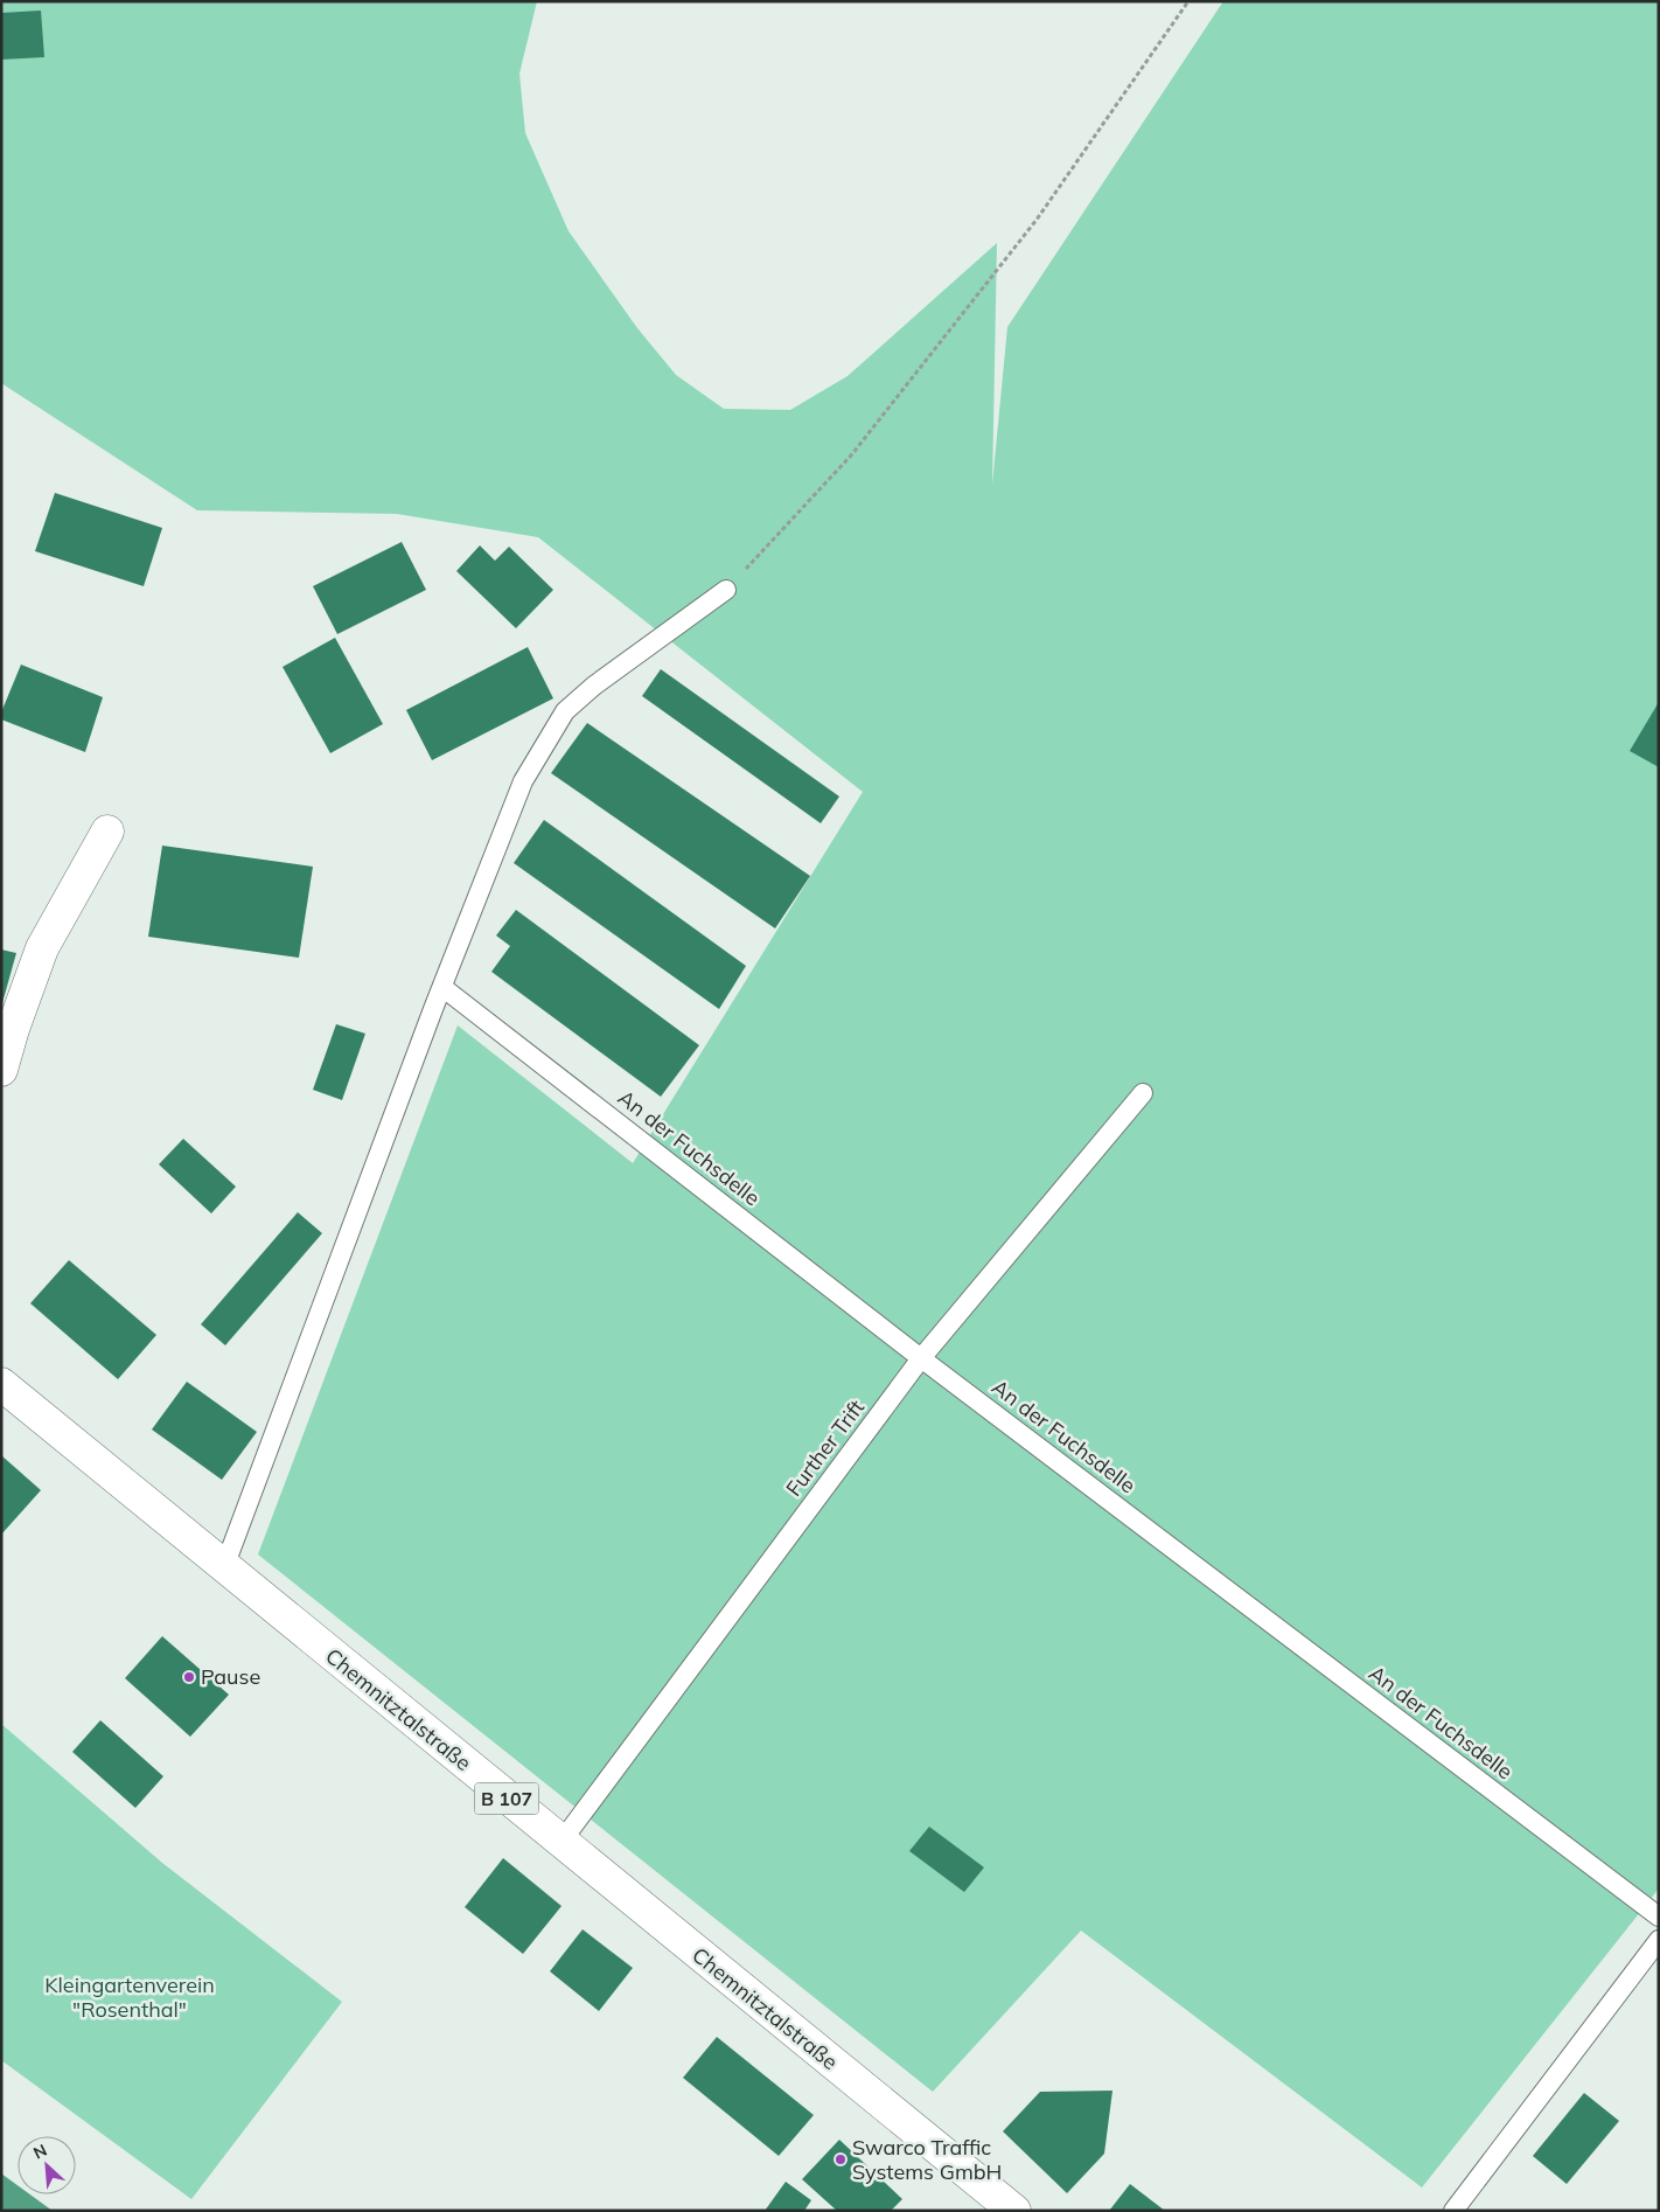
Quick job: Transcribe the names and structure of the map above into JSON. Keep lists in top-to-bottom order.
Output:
{
  "streets": {
    "main road": ["Chemnitztalstraße", "B 107"],
    "lane": ["An der Fuchsdelle", "Further Trift"]
  },
  "crossings": [
    ["An der Fuchsdelle", "Further Trift"],
    ["Further Trift", "Chemnitztalstraße"]
  ],
  "parks": ["Kleingartenverein \"Rosenthal\""],
  "places": ["Pause", "Swarco Traffic Systems GmbH"],
  "north": "top left"
}
